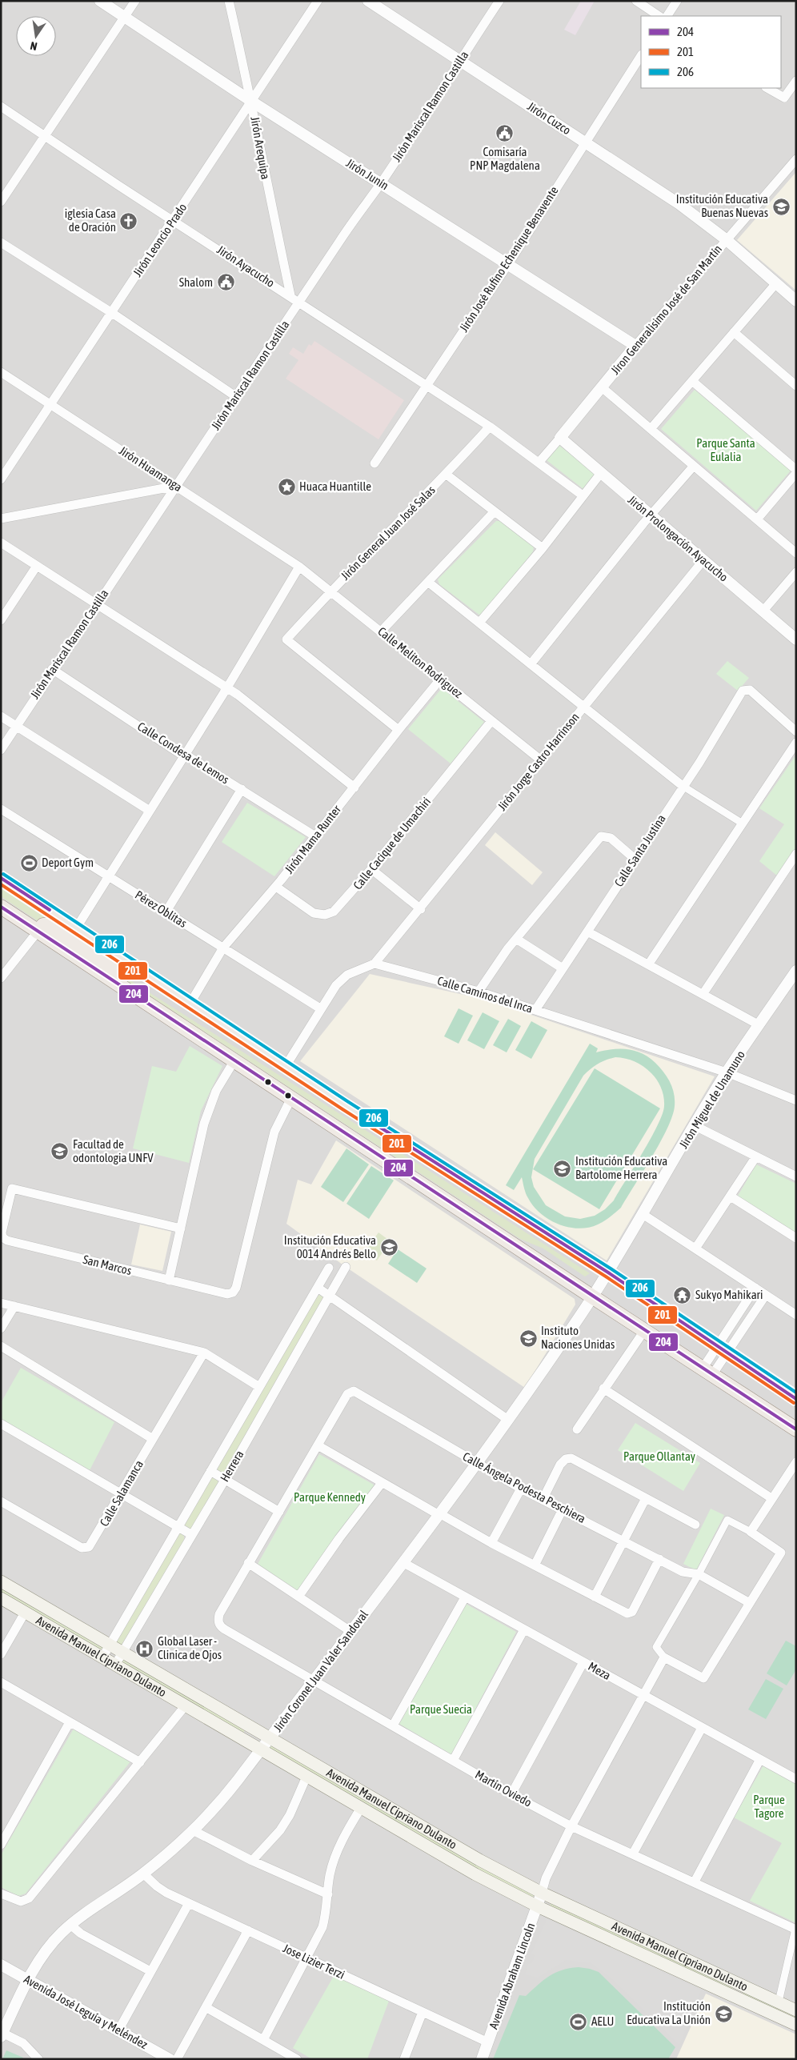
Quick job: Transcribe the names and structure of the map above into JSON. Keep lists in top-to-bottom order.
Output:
{
  "streets": {
    "main road": ["Avenida Manuel Cipriano Dulanto"],
    "street": [
      "Jirón Mariscal Ramon Castilla",
      "Jirón Cuzco",
      "Jirón Arequipa",
      "Jirón Junín",
      "Jirón Leoncio Prado",
      "Jirón José Rufino Echenique Benavente",
      "Jirón Ayacucho",
      "Jíron Generalisimo José de San Martín",
      "Jirón Huamanga",
      "Jirón General Juan José Salas",
      "Jirón Prolongación Ayacucho",
      "Calle Meliton Rodriguez",
      "Calle Condesa de Lemos",
      "Jirón Jorge Castro Harrinson",
      "Jirón Mama Runter",
      "Calle Cacique de Umachiri",
      "Calle Santa Justina",
      "Pérez Oblitas",
      "Calle Caminos del Inca",
      "Jirón Miguel de Unamuno",
      "San Marcos",
      "Herrera",
      "Calle Ángela Podesta Peschiera",
      "Calle Salamanca",
      "Jirón Coronel Juan Valer Sandoval",
      "Meza",
      "Martín Oviedo",
      "Jose Lizier Terzi",
      "Avenida Abraham Lincoln",
      "Avenida José Leguía y Meléndez"
    ]
  },
  "crossings": [
    ["Jirón Mariscal Ramon Castilla", "Jirón Cuzco"],
    ["Jirón Mariscal Ramon Castilla", "Jirón Junín"],
    ["Jirón Mariscal Ramon Castilla", "Jirón Ayacucho"],
    ["Jirón Mariscal Ramon Castilla", "Jirón Huamanga"],
    ["Jirón Mariscal Ramon Castilla", "Calle Condesa de Lemos"],
    ["Jirón Cuzco", "Jirón José Rufino Echenique Benavente"],
    ["Jirón Cuzco", "Jíron Generalisimo José de San Martín"],
    ["Jirón Arequipa", "Jirón Junín"],
    ["Jirón Arequipa", "Jirón Leoncio Prado"],
    ["Jirón Arequipa", "Jirón Ayacucho"],
    ["Jirón Junín", "Jirón Leoncio Prado"],
    ["Jirón Junín", "Jirón José Rufino Echenique Benavente"],
    ["Jirón Junín", "Jíron Generalisimo José de San Martín"],
    ["Jirón Leoncio Prado", "Jirón Ayacucho"],
    ["Jirón Leoncio Prado", "Jirón Huamanga"],
    ["Jirón José Rufino Echenique Benavente", "Jirón Ayacucho"],
    ["Jirón Ayacucho", "Jíron Generalisimo José de San Martín"],
    ["Jirón Ayacucho", "Jirón General Juan José Salas"],
    ["Jíron Generalisimo José de San Martín", "Jirón Prolongación Ayacucho"],
    ["Jirón Huamanga", "Calle Meliton Rodriguez"],
    ["Jirón General Juan José Salas", "Calle Meliton Rodriguez"],
    ["Jirón General Juan José Salas", "Jirón Mama Runter"],
    ["Jirón Prolongación Ayacucho", "Jirón Jorge Castro Harrinson"],
    ["Calle Meliton Rodriguez", "Jirón Jorge Castro Harrinson"],
    ["Calle Meliton Rodriguez", "Jirón Mama Runter"],
    ["Calle Meliton Rodriguez", "Calle Cacique de Umachiri"],
    ["Calle Condesa de Lemos", "Jirón Mama Runter"],
    ["Jirón Jorge Castro Harrinson", "Calle Caminos del Inca"],
    ["Jirón Mama Runter", "Calle Cacique de Umachiri"],
    ["Jirón Mama Runter", "Pérez Oblitas"],
    ["Calle Santa Justina", "Calle Caminos del Inca"],
    ["Calle Caminos del Inca", "Jirón Miguel de Unamuno"],
    ["Jirón Miguel de Unamuno", "Jirón Coronel Juan Valer Sandoval"],
    ["Herrera", "Avenida Manuel Cipriano Dulanto"],
    ["Calle Ángela Podesta Peschiera", "Jirón Coronel Juan Valer Sandoval"],
    ["Avenida Manuel Cipriano Dulanto", "Jirón Coronel Juan Valer Sandoval"],
    ["Avenida Manuel Cipriano Dulanto", "Avenida Abraham Lincoln"],
    ["Jirón Coronel Juan Valer Sandoval", "Meza"],
    ["Jirón Coronel Juan Valer Sandoval", "Martín Oviedo"],
    ["Jirón Coronel Juan Valer Sandoval", "Jose Lizier Terzi"],
    ["Jirón Coronel Juan Valer Sandoval", "Avenida José Leguía y Meléndez"],
    ["Jose Lizier Terzi", "Avenida Abraham Lincoln"]
  ],
  "parks": [
    "Parque Santa Eulalia",
    "Parque Ollantay",
    "Parque Kennedy",
    "Parque Suecia",
    "Parque Tagore"
  ],
  "places": {
    "public building": ["Comisaría PNP Magdalena", "Shalom"],
    "school or university": [
      "Institución Educativa Buenas Nuevas",
      "Facultad de odontologia UNFV",
      "Institución Educativa Bartolome Herrera",
      "Institución Educativa 0014 Andrés Bello",
      "Instituto Naciones Unidas",
      "Institución Educativa La Unión"
    ],
    "church": ["iglesia Casa de Oración"],
    "place": ["Huaca Huantille"],
    "sports": ["Deport Gym", "AELU"],
    "temple": ["Sukyo Mahikari"],
    "hospital": ["Global Laser - Clinica de Ojos"]
  },
  "lines": ["transit line 206", "transit line 204", "transit line 201"],
  "legend": ["204", "201", "206"],
  "north": "bottom"
}
